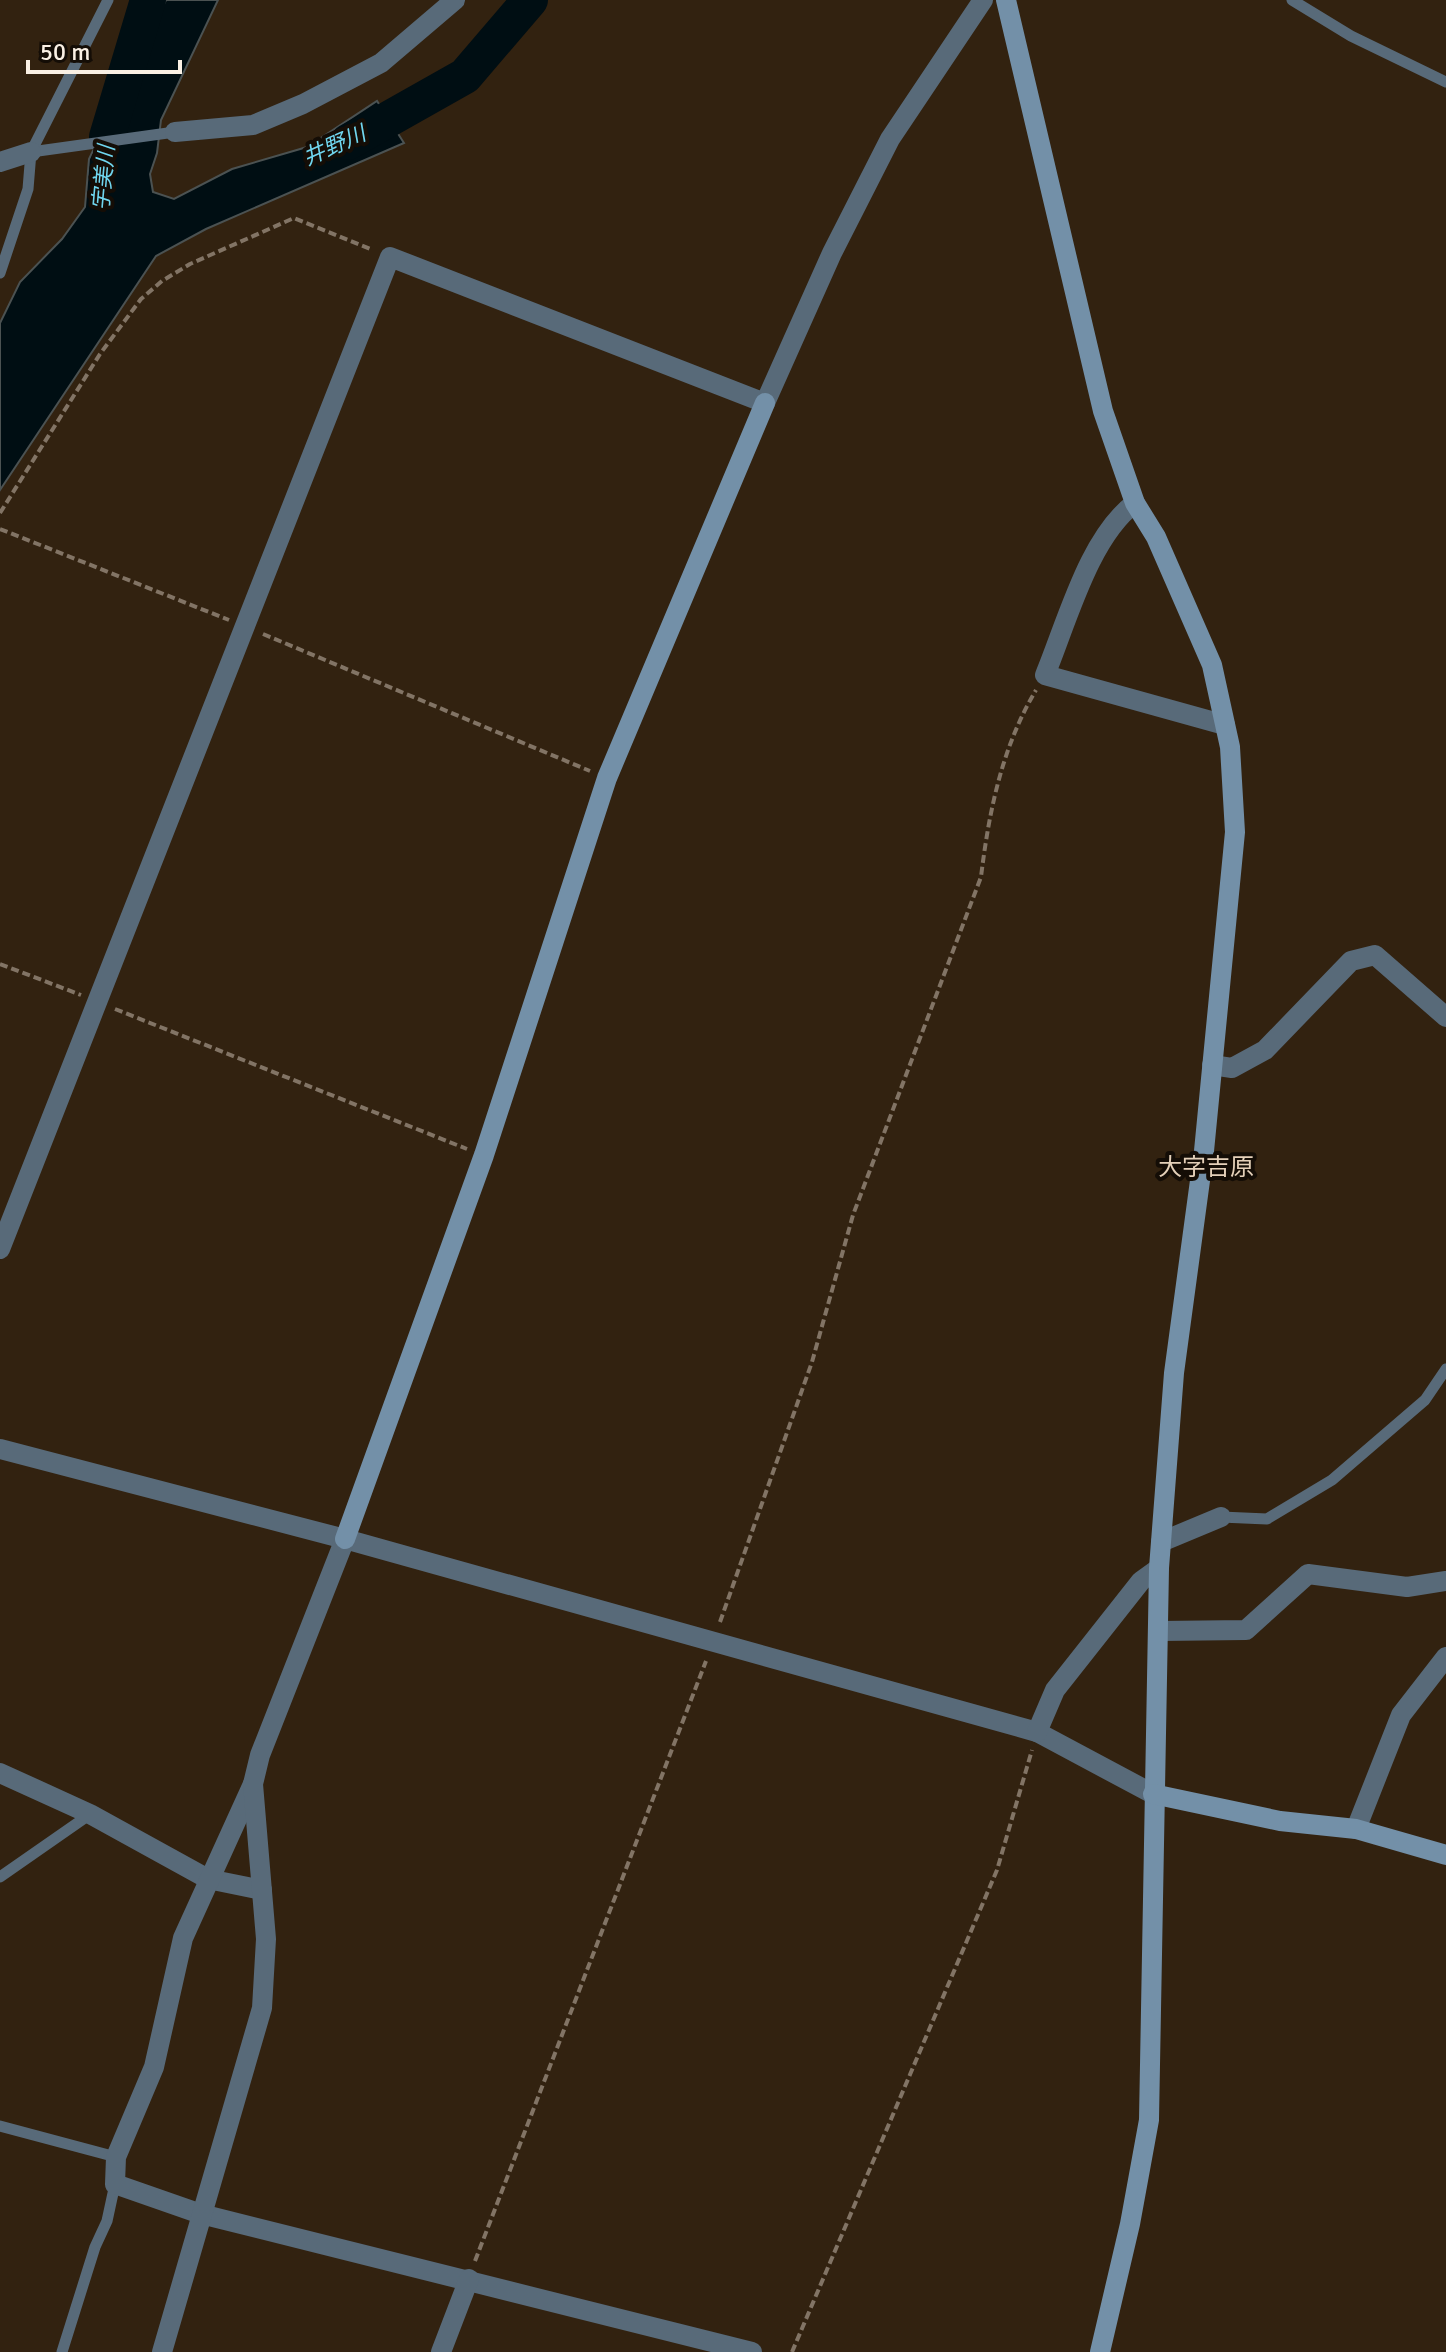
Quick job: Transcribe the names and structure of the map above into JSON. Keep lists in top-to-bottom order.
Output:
{
  "districts": ["大字吉原"],
  "water": ["井野川", "宇美川"],
  "scale_bar": "50 m"
}
